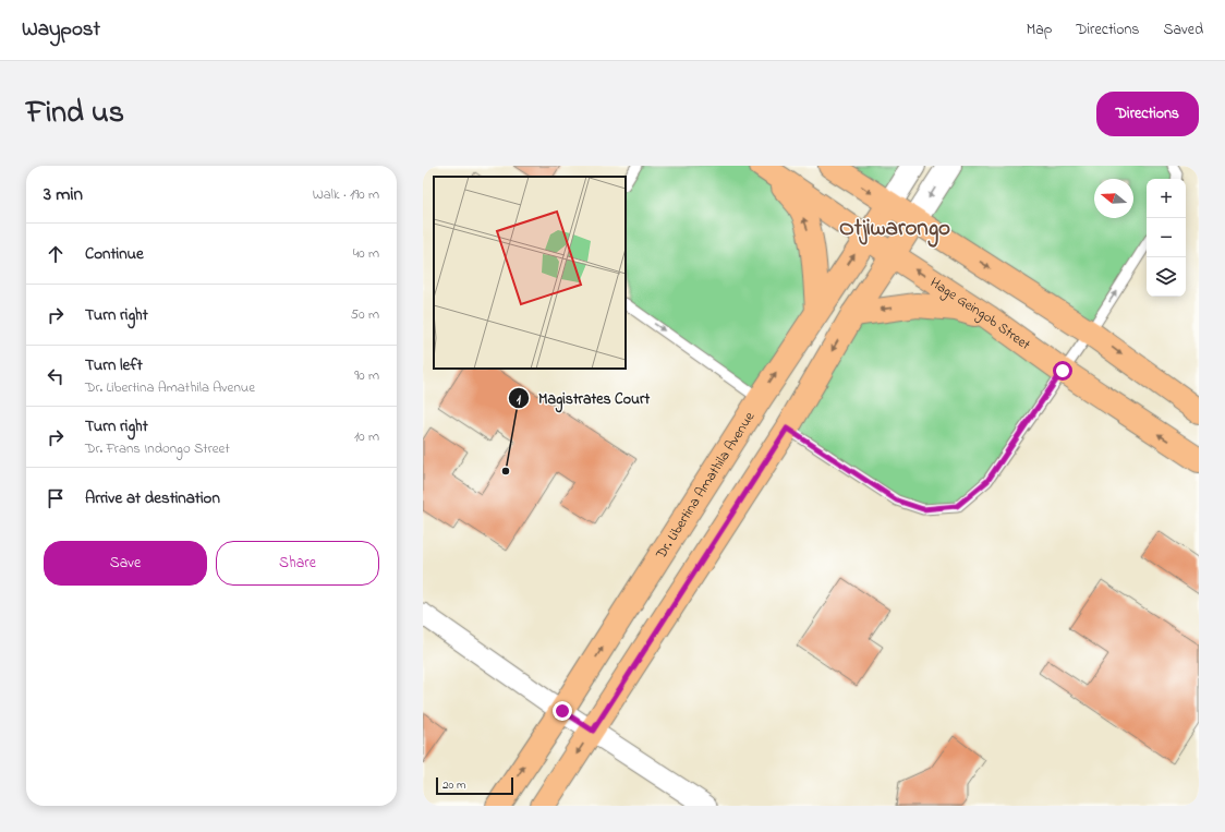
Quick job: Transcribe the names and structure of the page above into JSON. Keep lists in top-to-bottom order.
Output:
{
  "streets": {
    "main road": ["Hage Geingob Street", "Dr. Libertina Amathila Avenue"]
  },
  "crossings": [
    ["Hage Geingob Street", "Dr. Libertina Amathila Avenue"]
  ],
  "one_way": ["Dr. Libertina Amathila Avenue"],
  "districts": ["Otjiwarongo"],
  "places": ["Magistrates Court"],
  "scale_bar": "20 m",
  "north": "left",
  "page": {
    "header": "Waypost",
    "nav": ["Map", "Directions", "Saved"],
    "title": "Find us",
    "buttons": [
      "Directions",
      ["Save", "Share"]
    ],
    "heading": ["3 min", "Walk · 190 m"],
    "map_buttons": ["+", "−"],
    "list": [
      ["Continue", "40 m"],
      ["Turn right", "50 m"],
      ["Turn left", "Dr. Libertina Amathila Avenue", "90 m"],
      ["Turn right", "Dr. Frans Indongo Street", "10 m"],
      "Arrive at destination"
    ],
    "scale": "20 m"
  }
}
